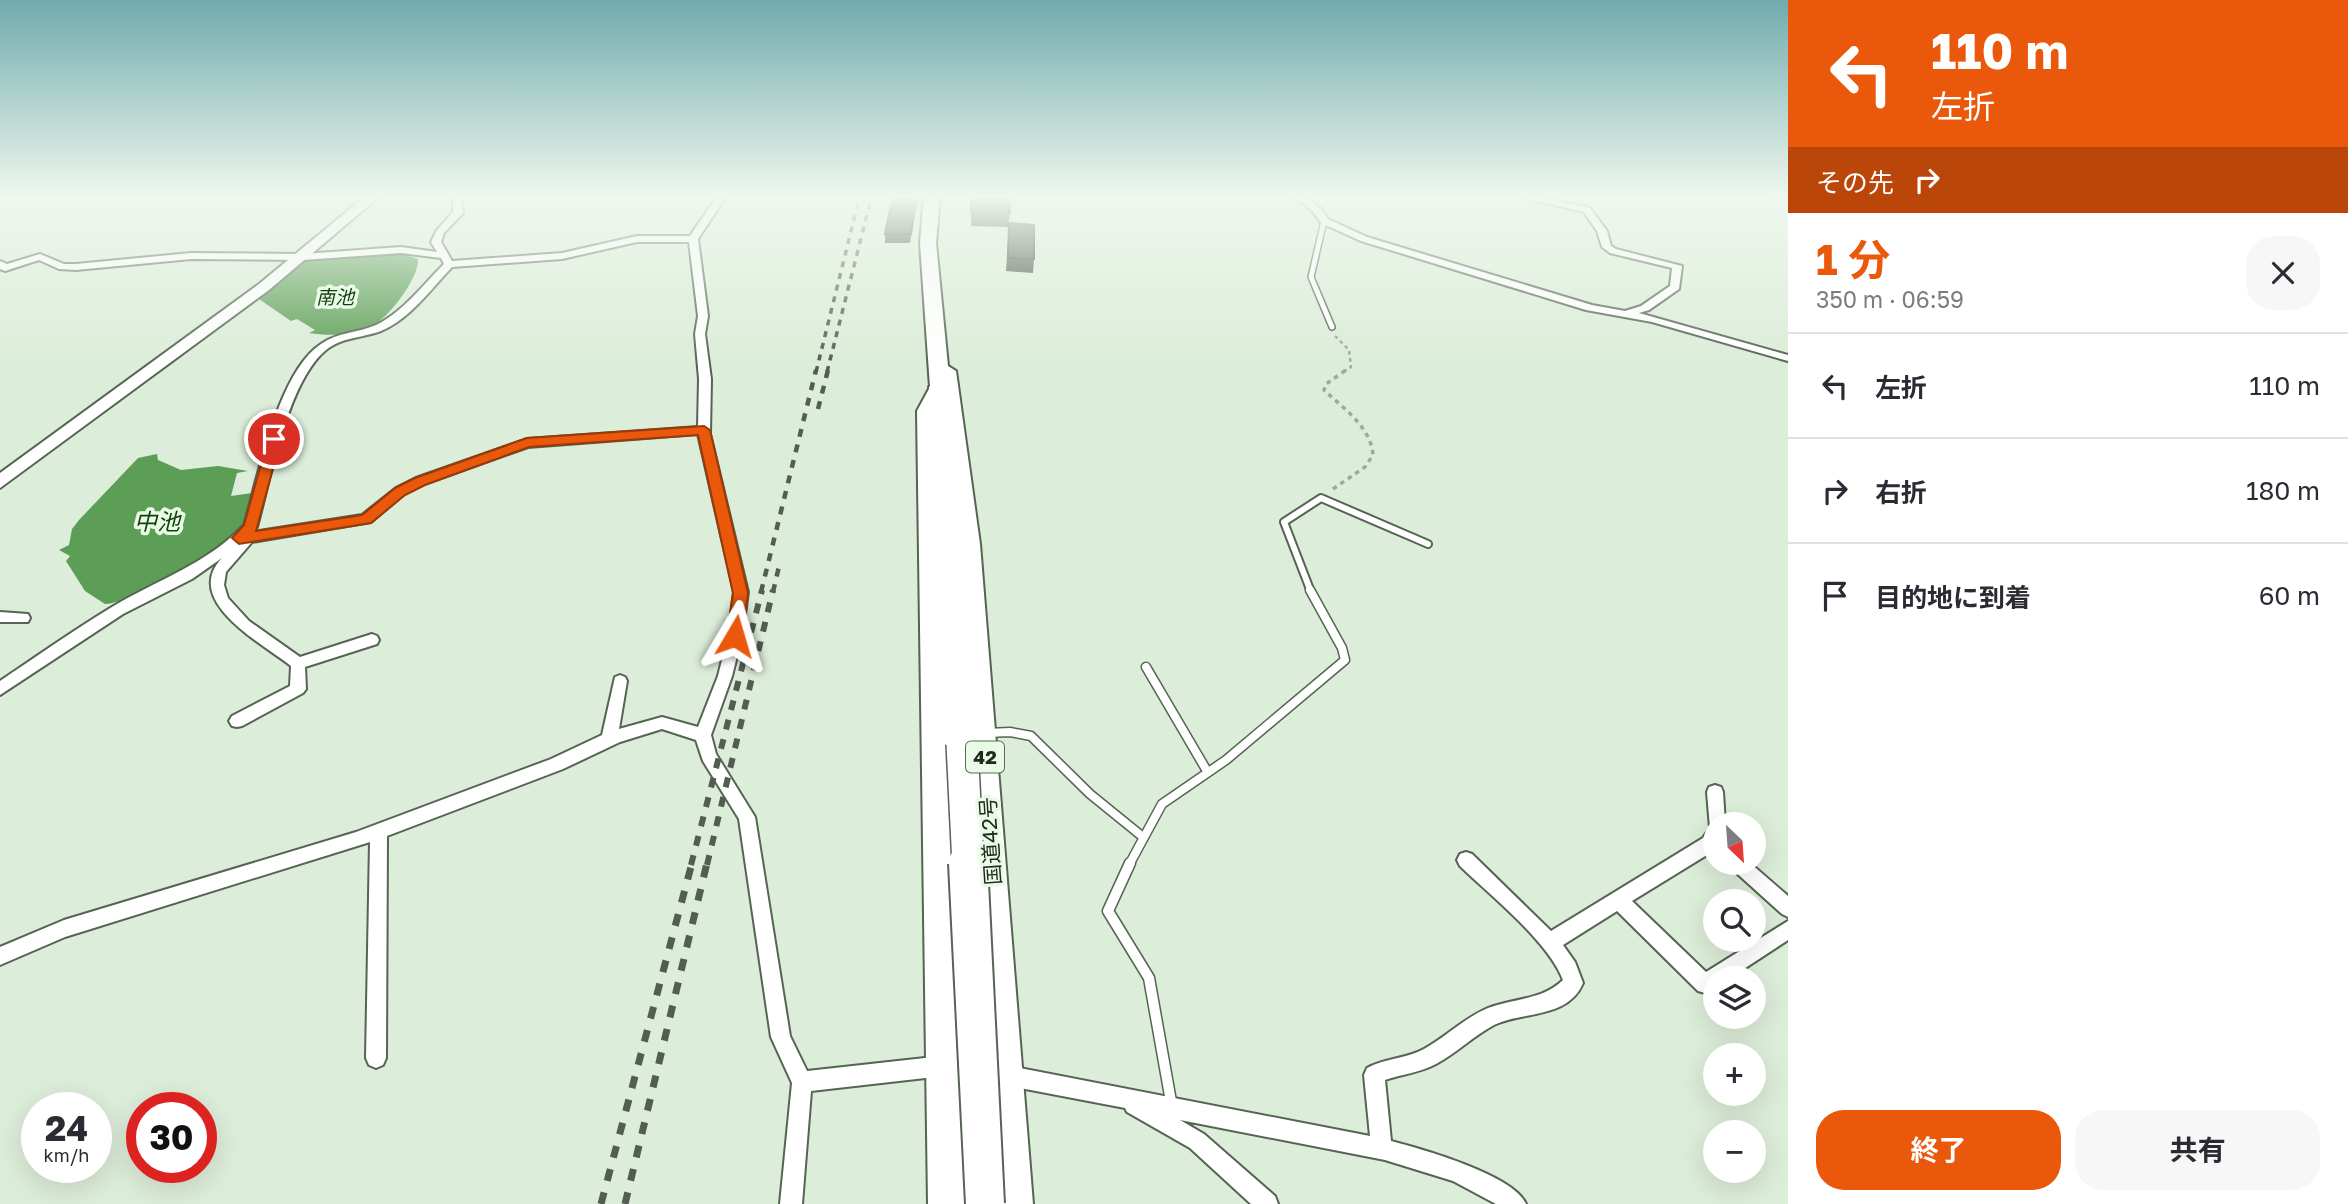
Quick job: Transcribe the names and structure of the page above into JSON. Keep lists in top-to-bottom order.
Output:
{
  "streets": {
    "highway": ["42", "国道42号"]
  },
  "water": ["南池", "中池"],
  "north": "bottom right",
  "page": {
    "turn": ["110 m", "左折"],
    "then": "その先",
    "heading": ["1 分", "350 m · 06:59"],
    "list": [
      {
        "name": "左折",
        "value": "110 m"
      },
      {
        "name": "右折",
        "value": "180 m"
      },
      {
        "name": "目的地に到着",
        "value": "60 m"
      }
    ],
    "map_buttons": ["+", "−"],
    "speed": "24 km/h",
    "limit": "30",
    "buttons": ["終了", "共有"]
  }
}
